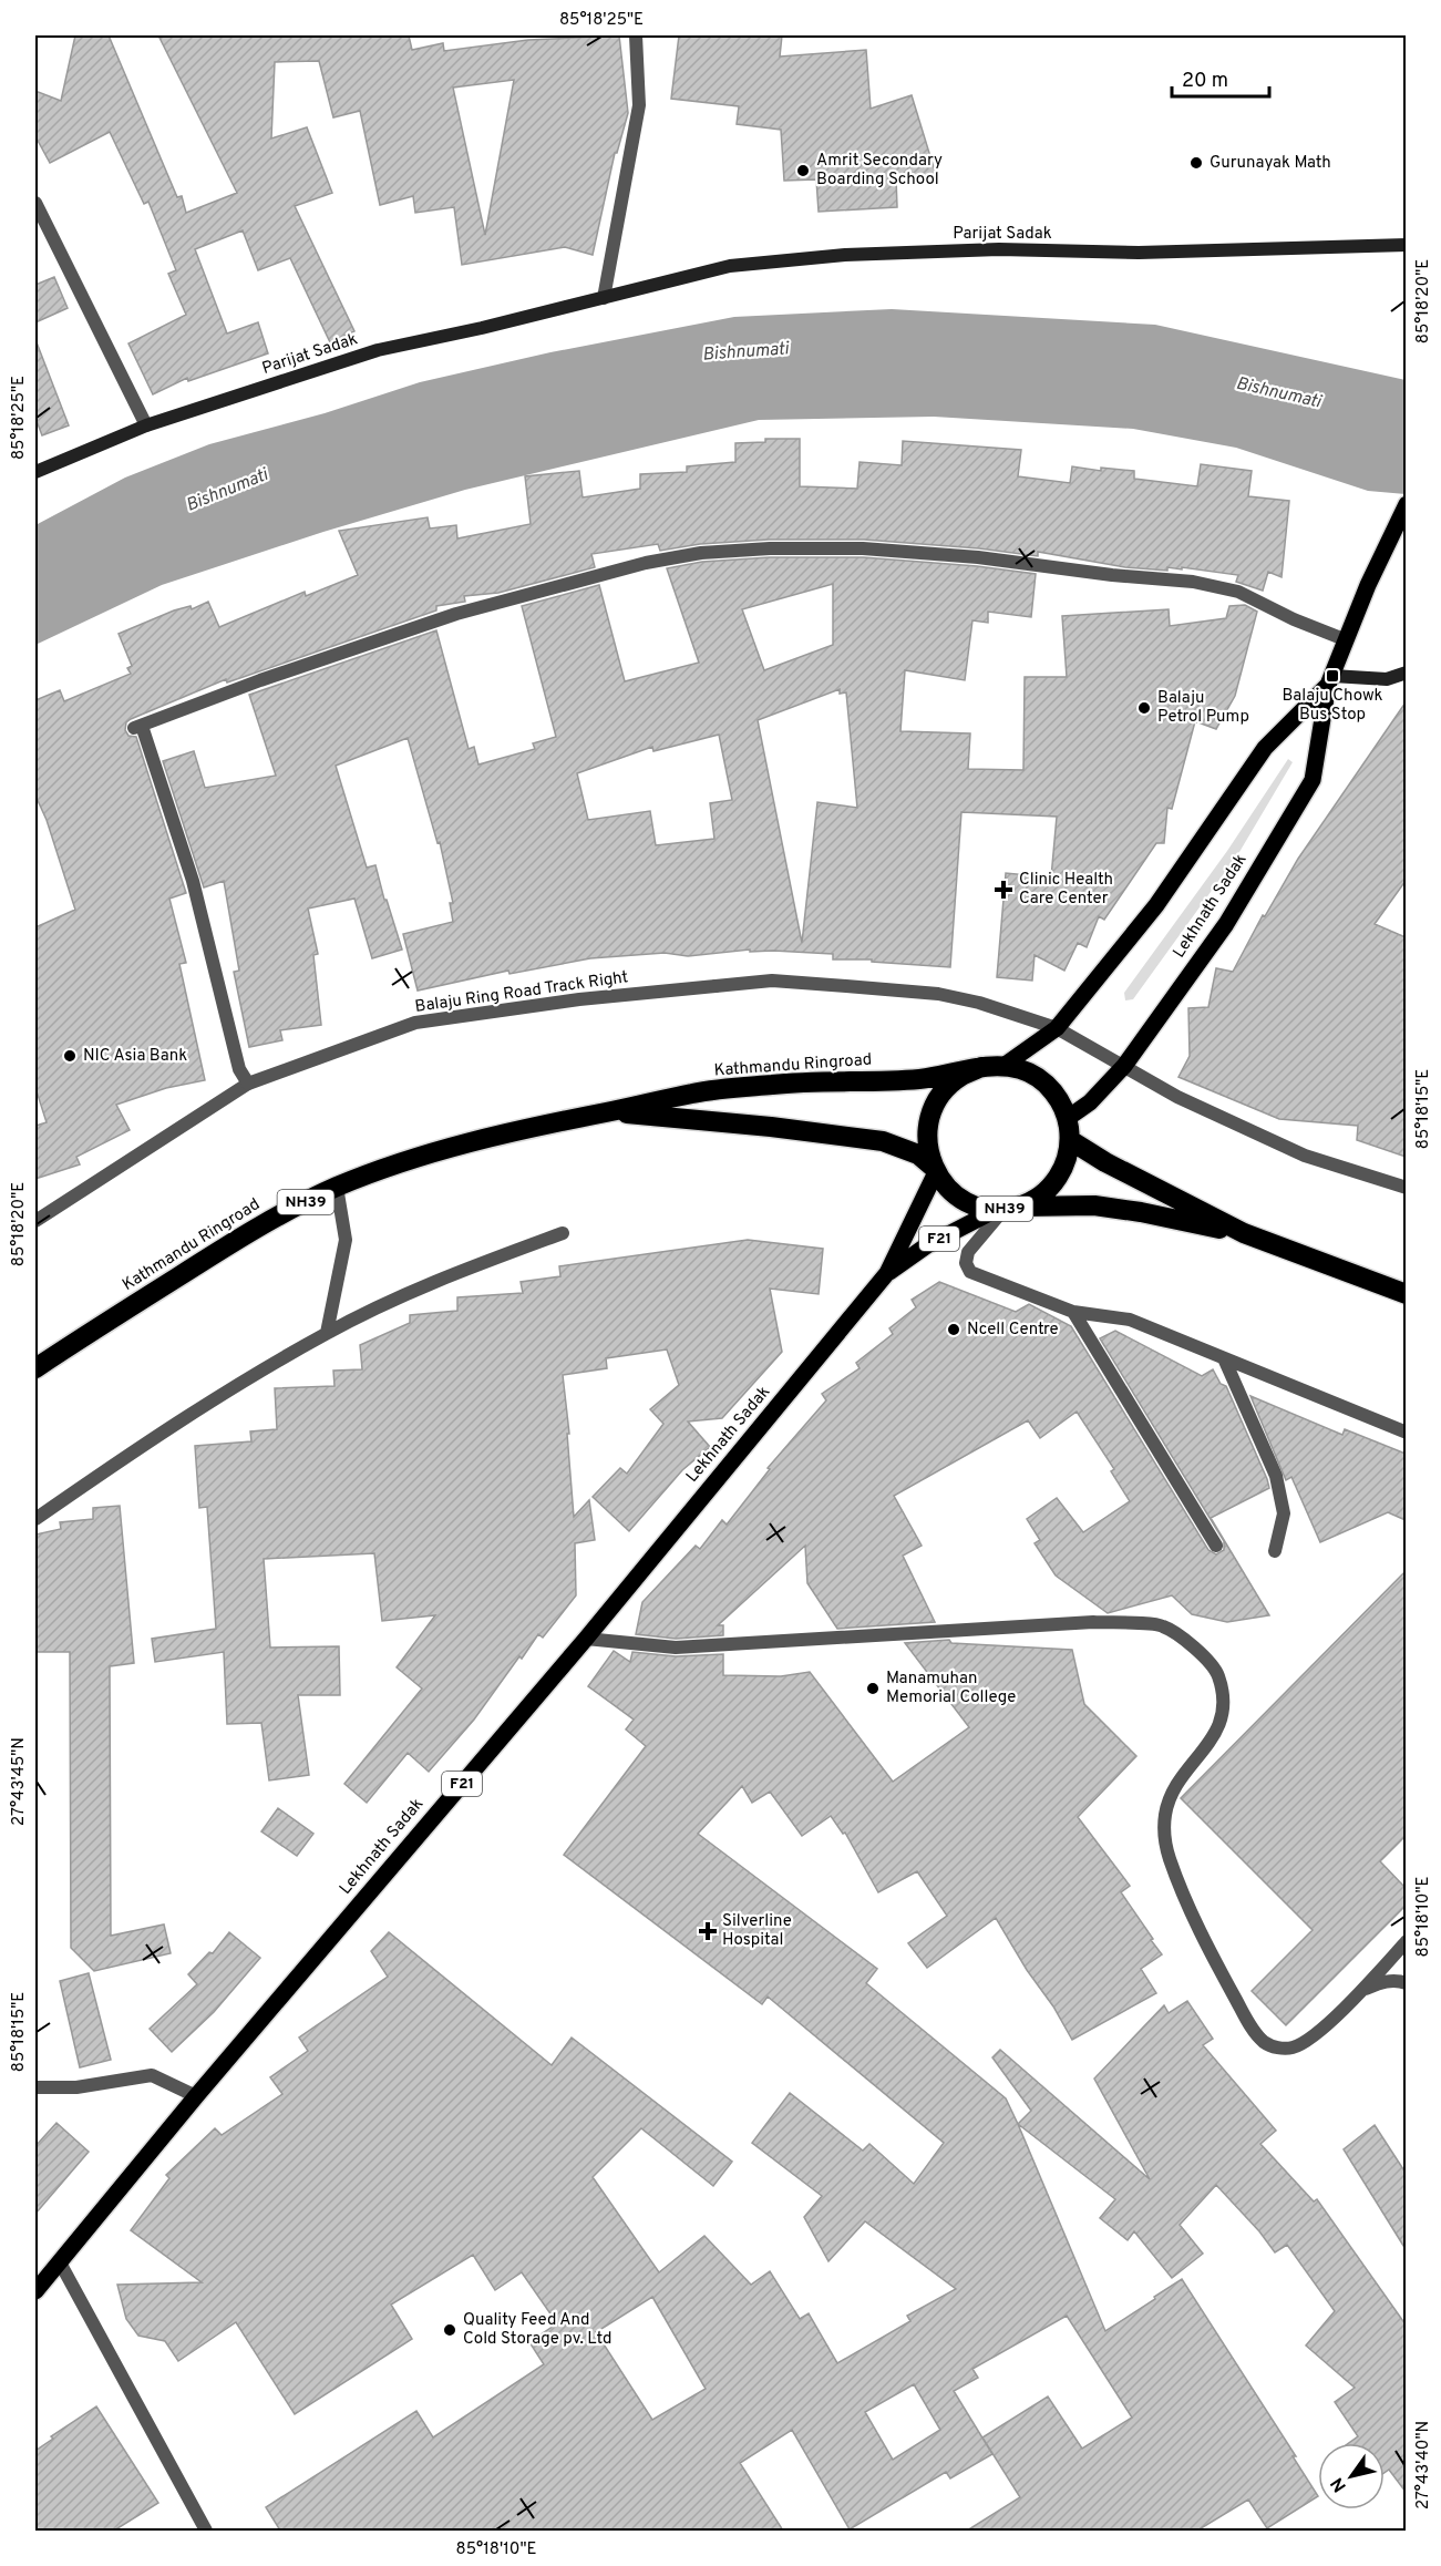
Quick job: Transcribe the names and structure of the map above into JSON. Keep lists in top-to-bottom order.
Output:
{
  "streets": {
    "highway": ["Kathmandu Ringroad", "NH39"],
    "main road": ["Lekhnath Sadak", "F21"],
    "street": ["Parijat Sadak", "Balaju Ring Road Track Right"]
  },
  "crossings": [
    ["Lekhnath Sadak", "Balaju Ring Road Track Right"],
    ["Lekhnath Sadak", "Kathmandu Ringroad"]
  ],
  "water": ["Bishnumati"],
  "places": {
    "other": [
      "Gurunayak Math",
      "Amrit Secondary Boarding School",
      "Balaju Petrol Pump",
      "NIC Asia Bank",
      "Ncell Centre",
      "Manamuhan Memorial College",
      "Quality Feed And Cold Storage pv. Ltd"
    ],
    "transit": ["Balaju Chowk Bus Stop"],
    "health": ["Clinic Health Care Center", "Silverline Hospital"]
  },
  "scale_bar": "20 m",
  "north": "bottom left",
  "coordinates": [
    "85°18'25\"E",
    "85°18'20\"E",
    "85°18'15\"E",
    "27°43'45\"N",
    "85°18'10\"E",
    "27°43'40\"N"
  ]
}
